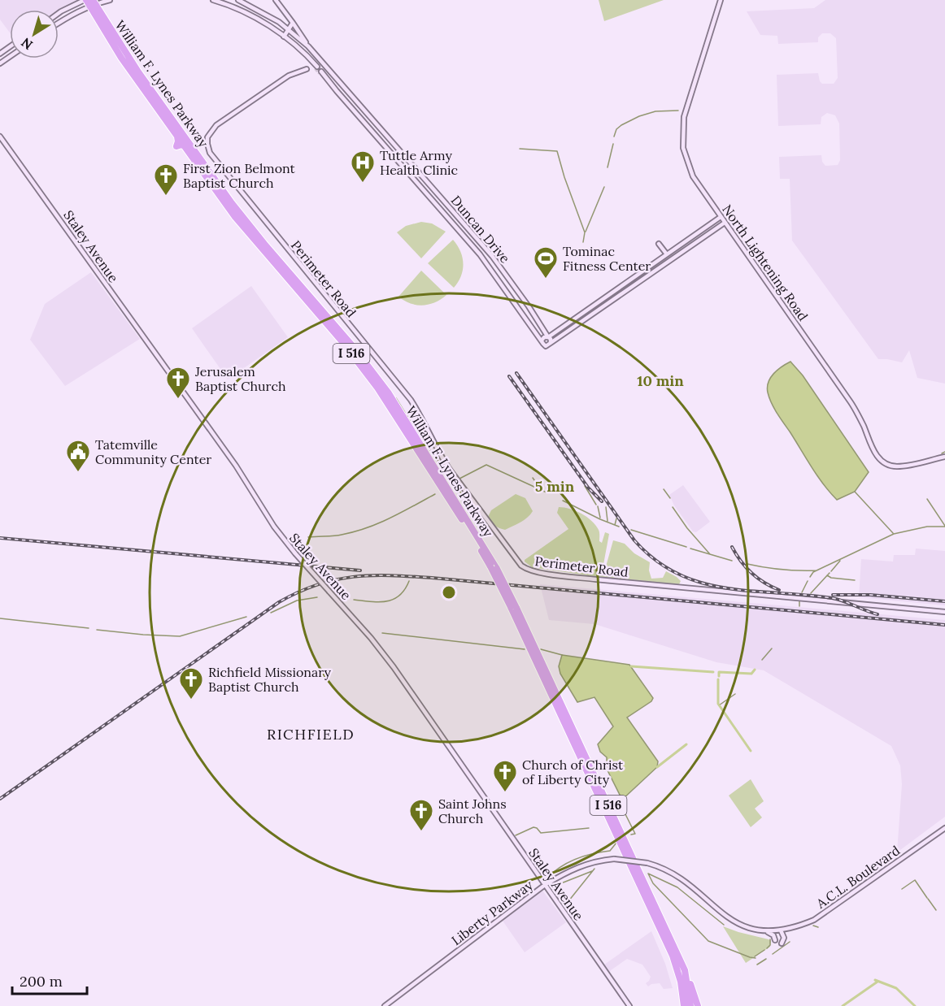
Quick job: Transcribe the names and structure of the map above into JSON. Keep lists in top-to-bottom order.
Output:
{
  "streets": {
    "highway": ["William F. Lynes Parkway", "I 516"],
    "street": [
      "Duncan Drive",
      "Staley Avenue",
      "North Lightening Road",
      "Perimeter Road",
      "A.C.L. Boulevard",
      "Liberty Parkway"
    ]
  },
  "crossings": [
    ["Staley Avenue", "Liberty Parkway"],
    ["A.C.L. Boulevard", "Liberty Parkway"]
  ],
  "districts": ["RICHFIELD"],
  "places": {
    "hospital": ["Tuttle Army Health Clinic"],
    "church": [
      "First Zion Belmont Baptist Church",
      "Jerusalem Baptist Church",
      "Richfield Missionary Baptist Church",
      "Church of Christ of Liberty City",
      "Saint Johns Church"
    ],
    "sports": ["Tominac Fitness Center"],
    "public building": ["Tatemville Community Center"]
  },
  "scale_bar": "200 m",
  "north": "bottom left",
  "rings": ["10 min", "5 min"]
}
